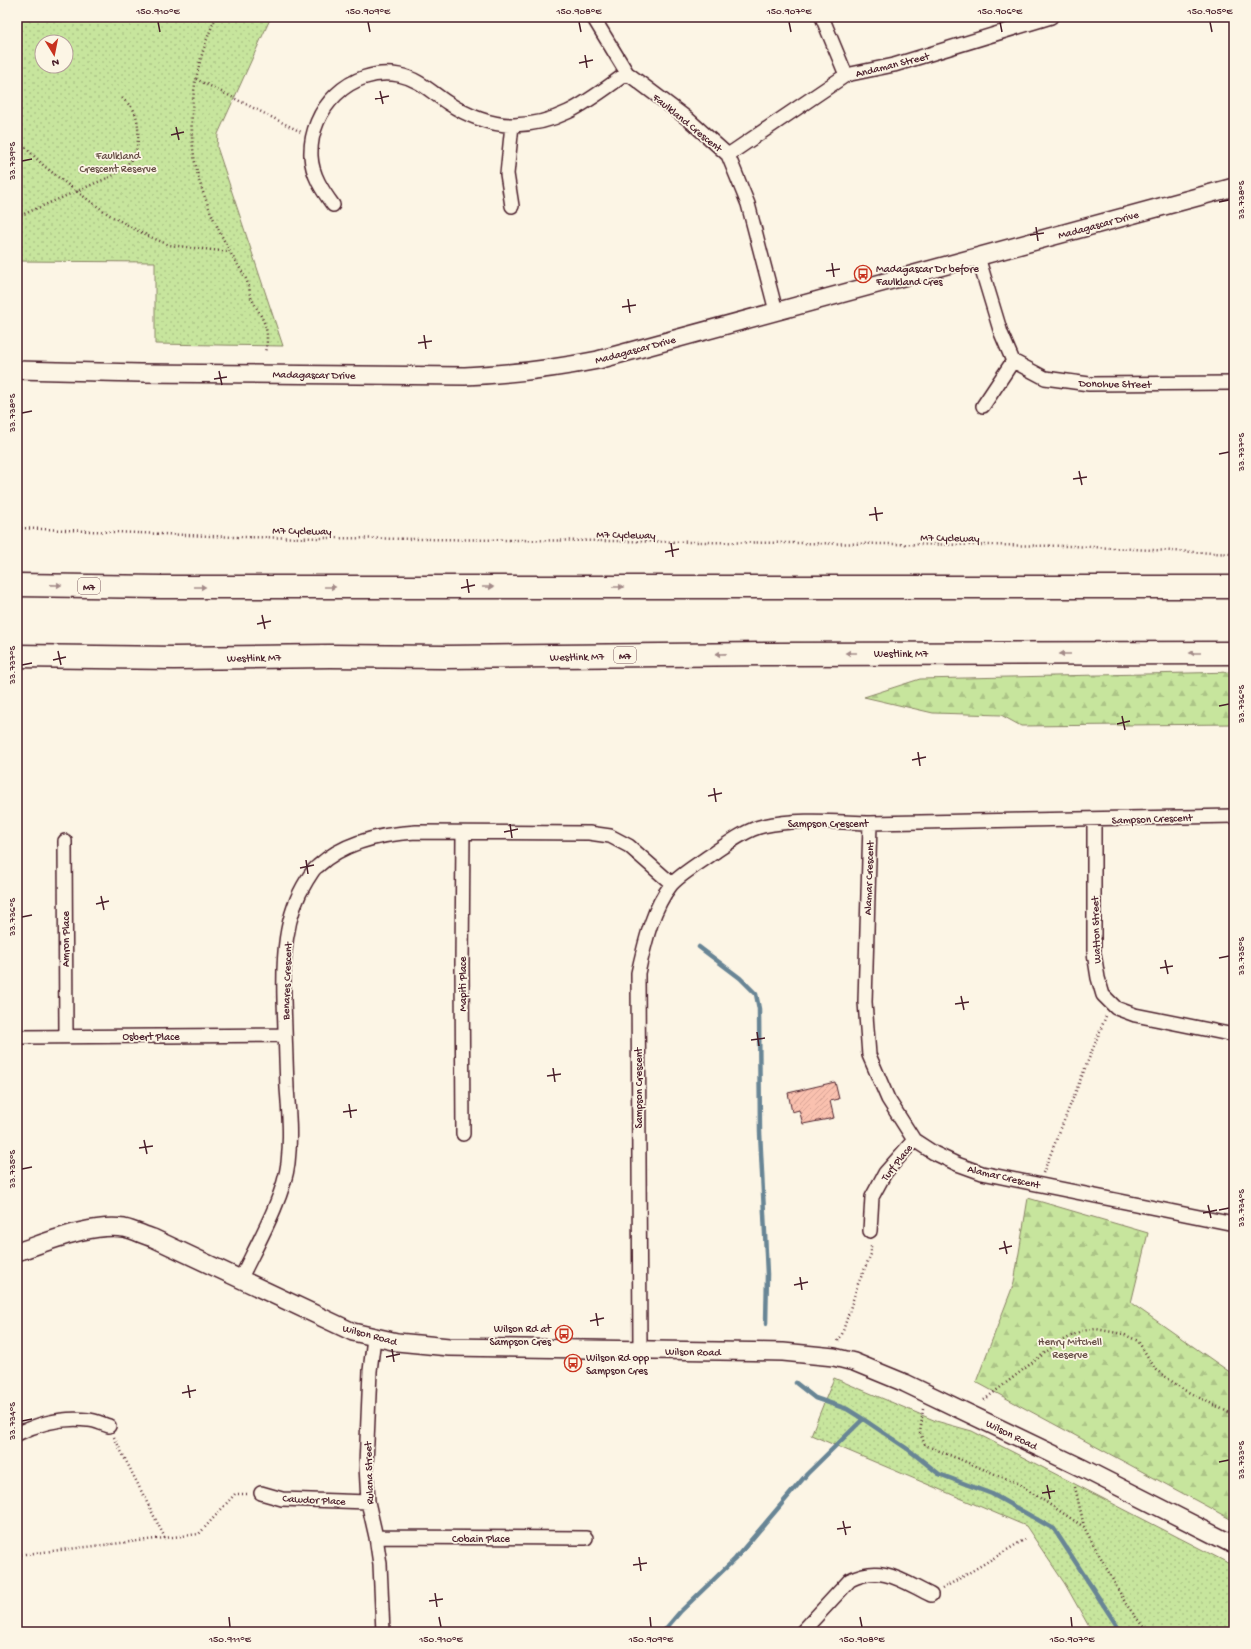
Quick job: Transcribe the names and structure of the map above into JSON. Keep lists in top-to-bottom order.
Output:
{
  "streets": {
    "highway": ["M7", "Westlink M7"],
    "street": [
      "Andaman Street",
      "Faulkland Crescent",
      "Madagascar Drive",
      "Donohue Street",
      "Sampson Crescent",
      "Alamar Crescent",
      "Watton Street",
      "Amron Place",
      "Benares Crescent",
      "Mapiti Place",
      "Osbert Place",
      "Turf Place",
      "Wilson Road",
      "Rulana Street",
      "Cawdor Place",
      "Cobain Place"
    ],
    "path": ["M7 Cycleway"]
  },
  "crossings": [
    ["Andaman Street", "Faulkland Crescent"],
    ["Faulkland Crescent", "Madagascar Drive"],
    ["Sampson Crescent", "Alamar Crescent"],
    ["Sampson Crescent", "Watton Street"],
    ["Sampson Crescent", "Benares Crescent"],
    ["Sampson Crescent", "Wilson Road"],
    ["Alamar Crescent", "Turf Place"],
    ["Amron Place", "Osbert Place"],
    ["Benares Crescent", "Mapiti Place"],
    ["Benares Crescent", "Osbert Place"],
    ["Benares Crescent", "Wilson Road"],
    ["Wilson Road", "Rulana Street"],
    ["Rulana Street", "Cawdor Place"],
    ["Rulana Street", "Cobain Place"]
  ],
  "parks": ["Faulkland Crescent Reserve", "Henry Mitchell Reserve"],
  "places": {
    "bus stop": ["Madagascar Dr before Faulkland Cres", "Wilson Rd at Sampson Cres", "Wilson Rd opp Sampson Cres"]
  },
  "north": "bottom",
  "coordinates": [
    "150.910°E",
    "150.909°E",
    "150.908°E",
    "150.907°E",
    "150.906°E",
    "150.905°E",
    "33.739°S",
    "33.738°S",
    "33.737°S",
    "33.736°S",
    "33.735°S",
    "33.734°S",
    "33.733°S",
    "150.911°E"
  ]
}
